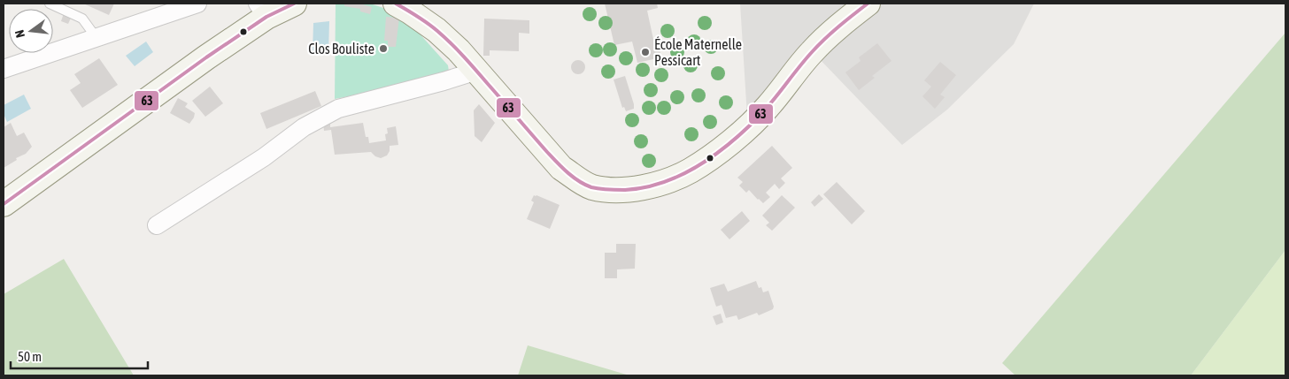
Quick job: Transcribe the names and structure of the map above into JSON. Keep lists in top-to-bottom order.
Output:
{
  "places": ["Clos Bouliste", "École Maternelle Pessicart"],
  "lines": ["transit line 63"],
  "scale_bar": "50 m",
  "north": "left"
}
